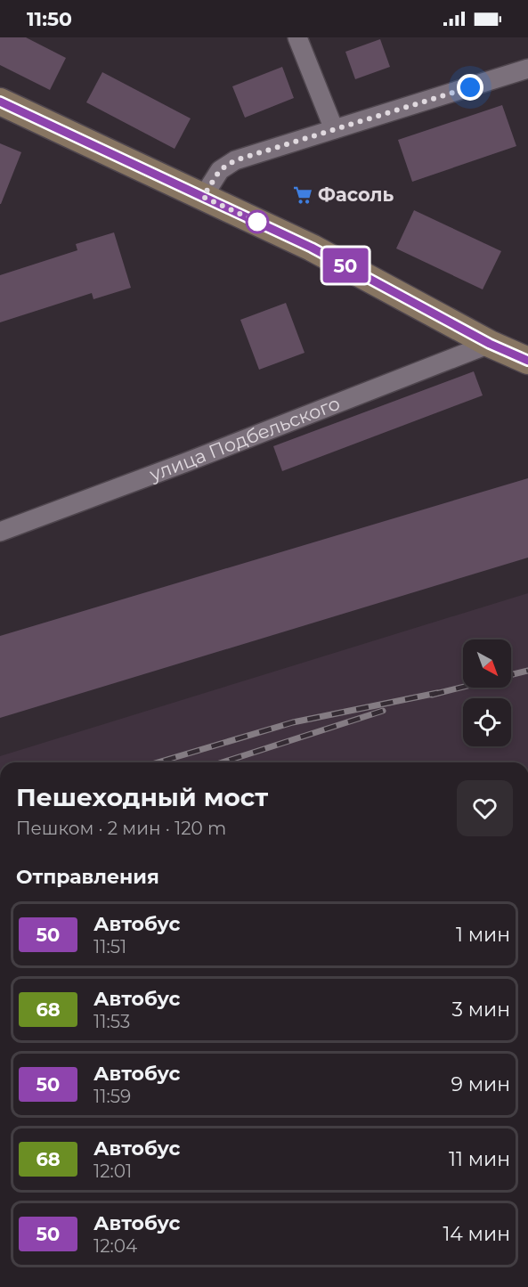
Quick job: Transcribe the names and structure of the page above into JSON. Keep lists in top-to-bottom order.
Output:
{
  "streets": {
    "street": ["улица Подбельского"]
  },
  "places": {
    "supermarket": ["Фасоль"]
  },
  "lines": ["bus line 50"],
  "north": "bottom right",
  "page": {
    "status": "11:50",
    "on_map": "50",
    "heading": [
      ["Пешеходный мост", "Пешком · 2 мин · 120 m"],
      "Отправления"
    ],
    "list": [
      {
        "mark": "50",
        "name": "Автобус",
        "note": "11:51",
        "value": "1 мин"
      },
      {
        "mark": "68",
        "name": "Автобус",
        "note": "11:53",
        "value": "3 мин"
      },
      {
        "mark": "50",
        "name": "Автобус",
        "note": "11:59",
        "value": "9 мин"
      },
      {
        "mark": "68",
        "name": "Автобус",
        "note": "12:01",
        "value": "11 мин"
      },
      {
        "mark": "50",
        "name": "Автобус",
        "note": "12:04",
        "value": "14 мин"
      }
    ]
  }
}
